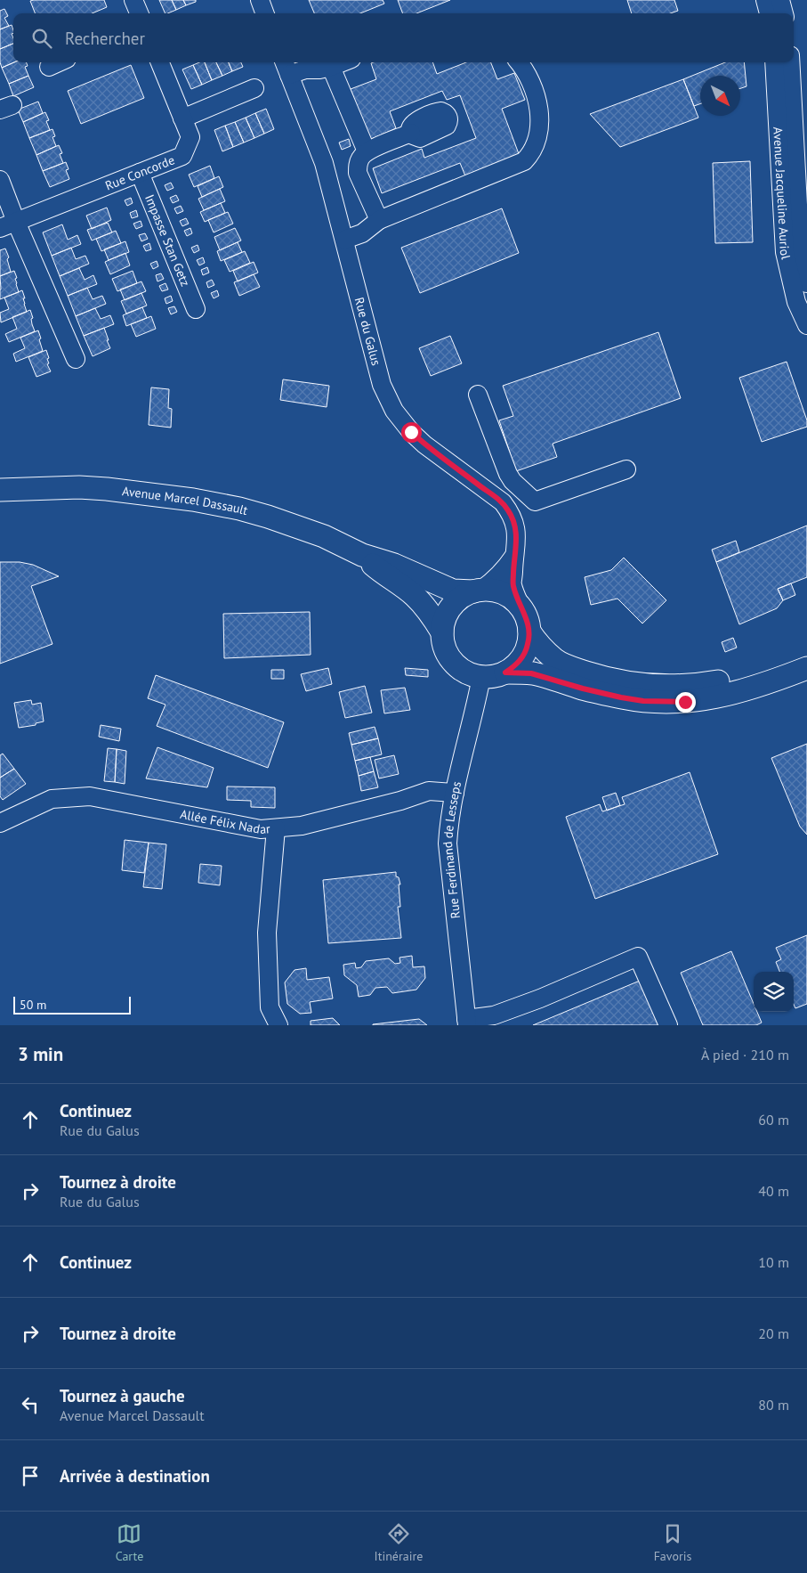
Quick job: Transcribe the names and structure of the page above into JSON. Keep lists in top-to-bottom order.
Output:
{
  "streets": {
    "main road": ["Avenue Marcel Dassault"],
    "street": [
      "Rue Concorde",
      "Avenue Jacqueline Auriol",
      "Impasse Stan Getz",
      "Rue du Galus",
      "Allée Félix Nadar",
      "Rue Ferdinand de Lesseps"
    ]
  },
  "crossings": [
    ["Rue Concorde", "Impasse Stan Getz"],
    ["Rue du Galus", "Avenue Marcel Dassault"],
    ["Rue du Galus", "Rue Ferdinand de Lesseps"],
    ["Avenue Marcel Dassault", "Rue Ferdinand de Lesseps"],
    ["Allée Félix Nadar", "Rue Ferdinand de Lesseps"]
  ],
  "scale_bar": "50 m",
  "north": "bottom right",
  "page": {
    "search": "Rechercher",
    "scale": "50 m",
    "heading": ["3 min", "À pied · 210 m"],
    "list": [
      ["Continuez", "Rue du Galus", "60 m"],
      ["Tournez à droite", "Rue du Galus", "40 m"],
      ["Continuez", "10 m"],
      ["Tournez à droite", "20 m"],
      ["Tournez à gauche", "Avenue Marcel Dassault", "80 m"],
      "Arrivée à destination"
    ],
    "nav": ["Carte", "Itinéraire", "Favoris"]
  }
}
